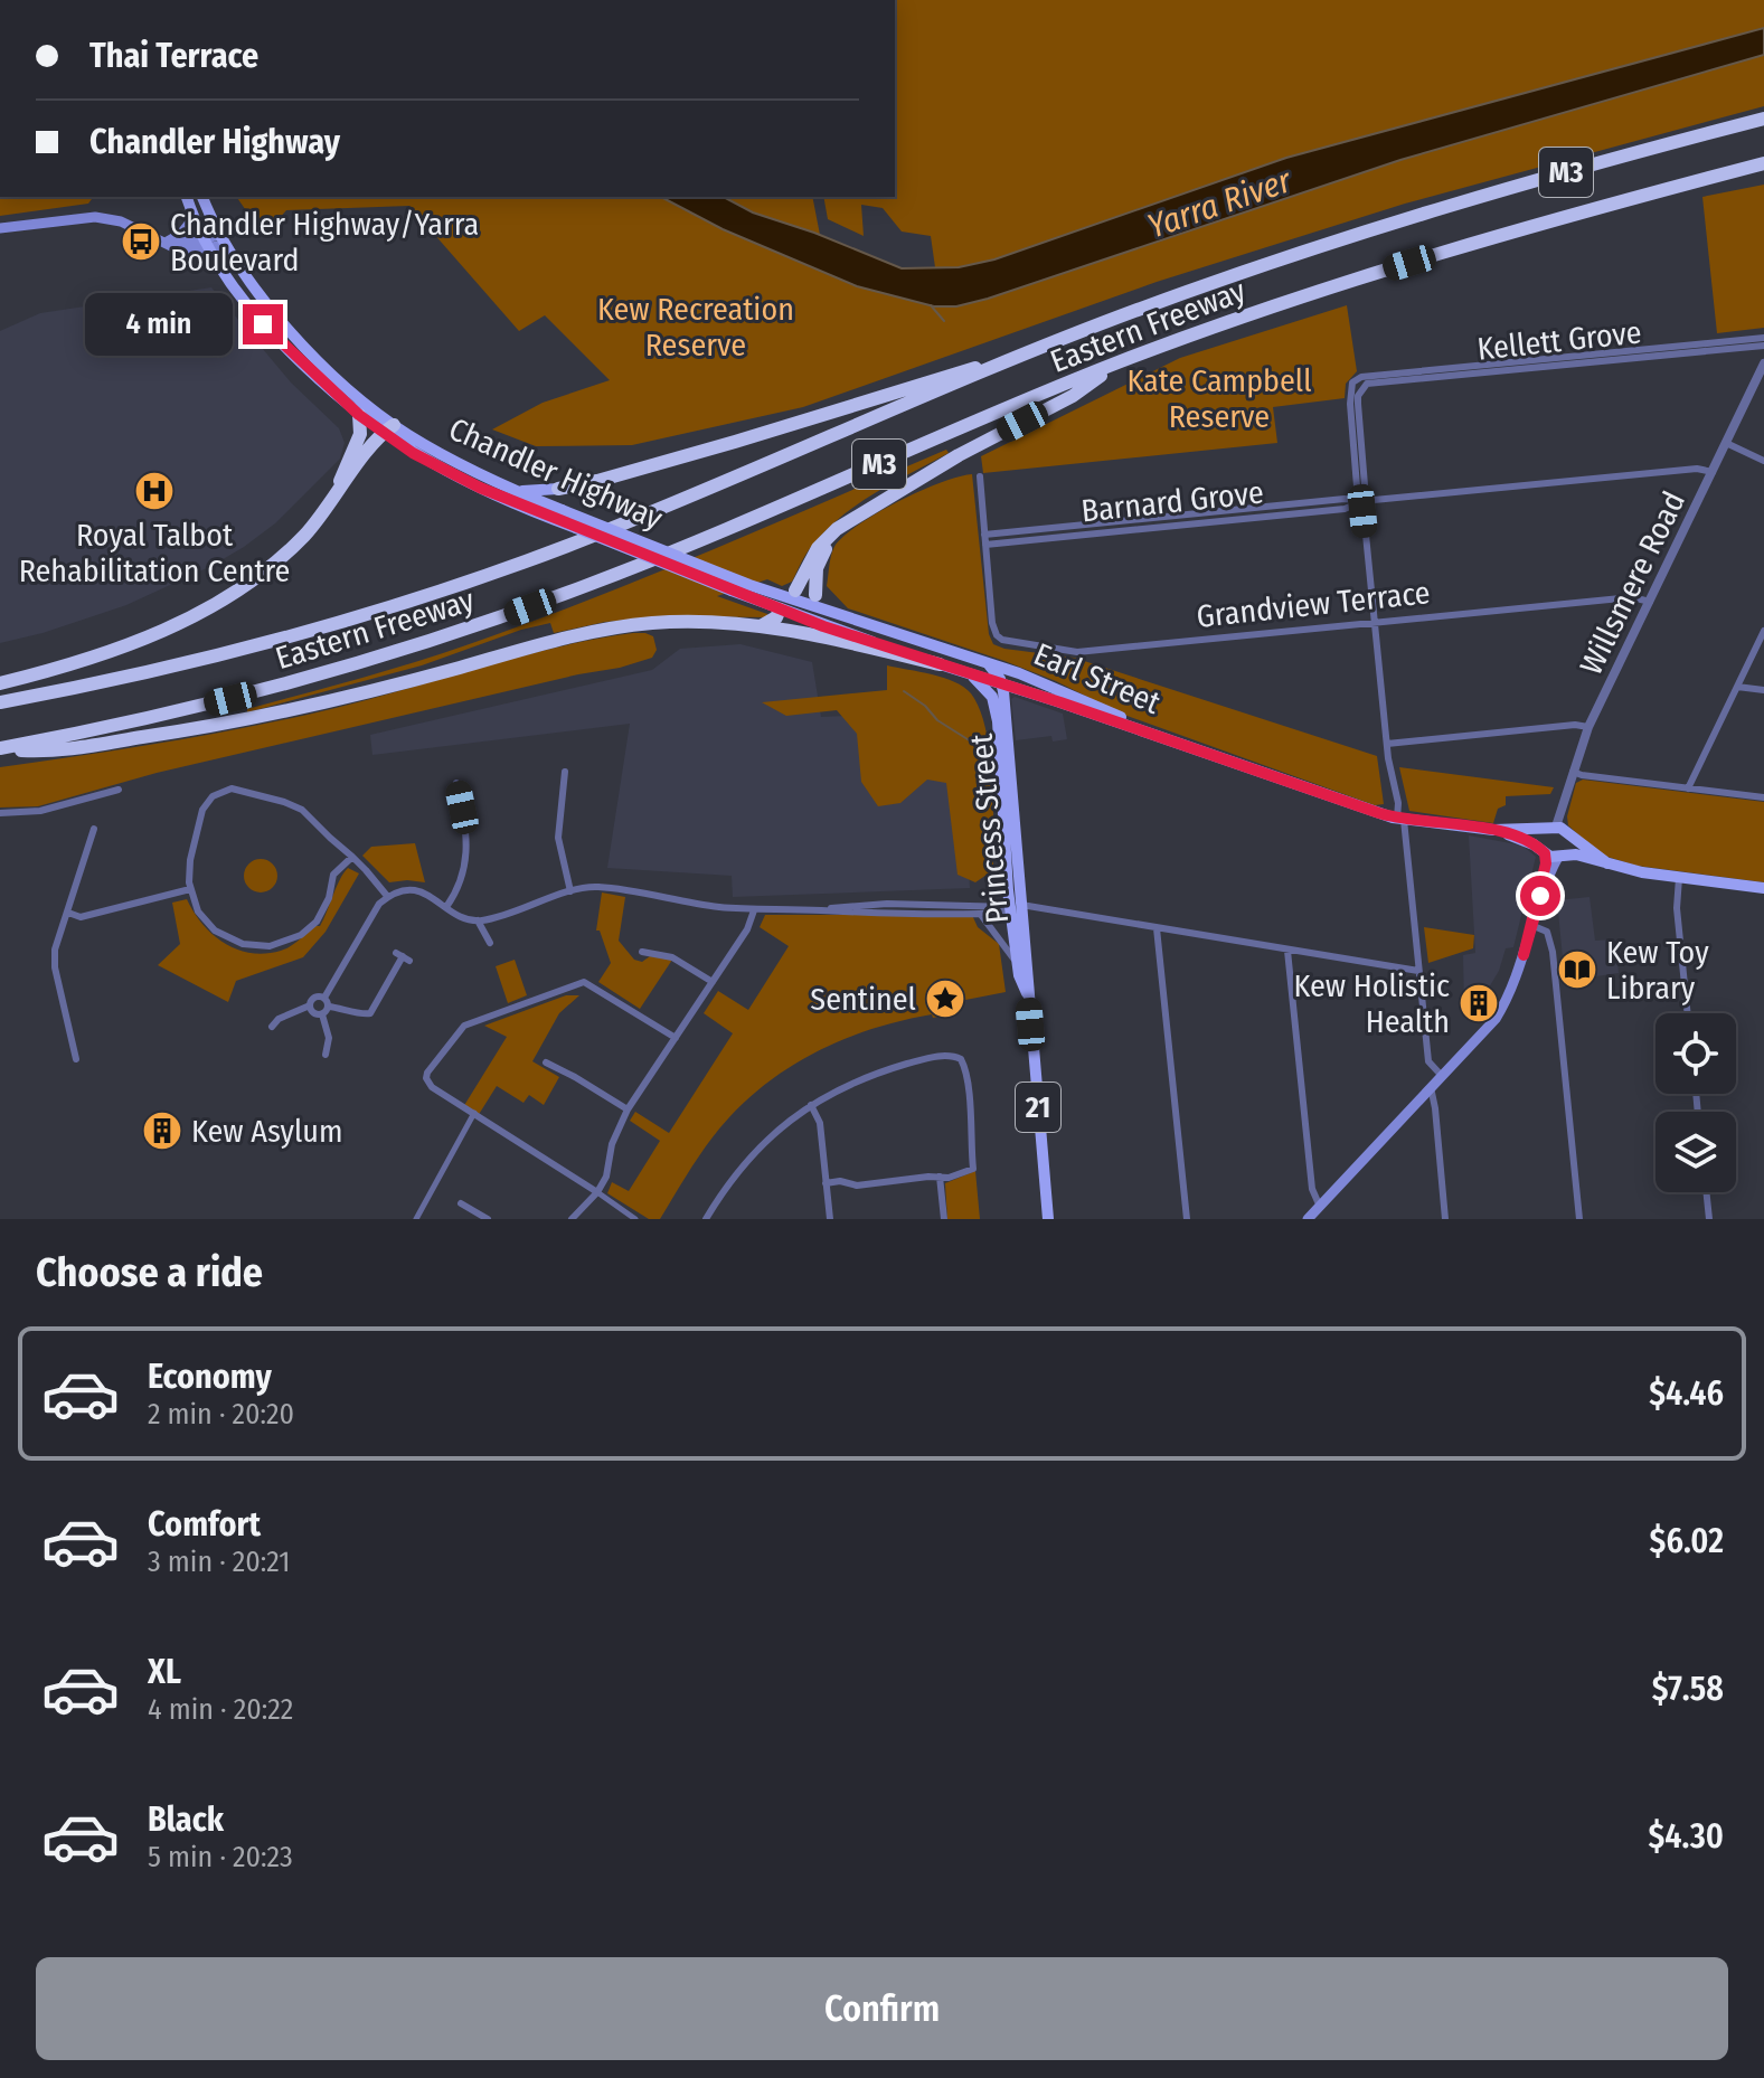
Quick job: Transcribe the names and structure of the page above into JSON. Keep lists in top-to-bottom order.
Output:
{
  "streets": {
    "highway": ["M3", "Eastern Freeway"],
    "main road": [
      "Chandler Highway",
      "Earl Street",
      "Princess Street",
      "21"
    ],
    "street": [
      "Kellett Grove",
      "Barnard Grove",
      "Willsmere Road",
      "Grandview Terrace"
    ]
  },
  "crossings": [
    ["Kellett Grove", "Barnard Grove"],
    ["Chandler Highway", "Earl Street"],
    ["Chandler Highway", "Princess Street"],
    ["Barnard Grove", "Willsmere Road"],
    ["Barnard Grove", "Grandview Terrace"],
    ["Willsmere Road", "Grandview Terrace"],
    ["Willsmere Road", "Earl Street"],
    ["Earl Street", "Princess Street"]
  ],
  "water": ["Yarra River"],
  "parks": ["Kew Recreation Reserve", "Kate Campbell Reserve"],
  "places": {
    "bus stop": ["Chandler Highway/Yarra Boulevard"],
    "hospital": ["Royal Talbot Rehabilitation Centre"],
    "library": ["Kew Toy Library"],
    "place": ["Sentinel"],
    "building": ["Kew Holistic Health", "Kew Asylum"]
  },
  "page": {
    "banner": ["Thai Terrace", "Chandler Highway"],
    "bubble": "4 min",
    "heading": "Choose a ride",
    "list": [
      {
        "name": "Economy",
        "note": "2 min · 20:20",
        "value": "$4.46"
      },
      {
        "name": "Comfort",
        "note": "3 min · 20:21",
        "value": "$6.02"
      },
      {
        "name": "XL",
        "note": "4 min · 20:22",
        "value": "$7.58"
      },
      {
        "name": "Black",
        "note": "5 min · 20:23",
        "value": "$4.30"
      }
    ],
    "buttons": "Confirm"
  }
}
